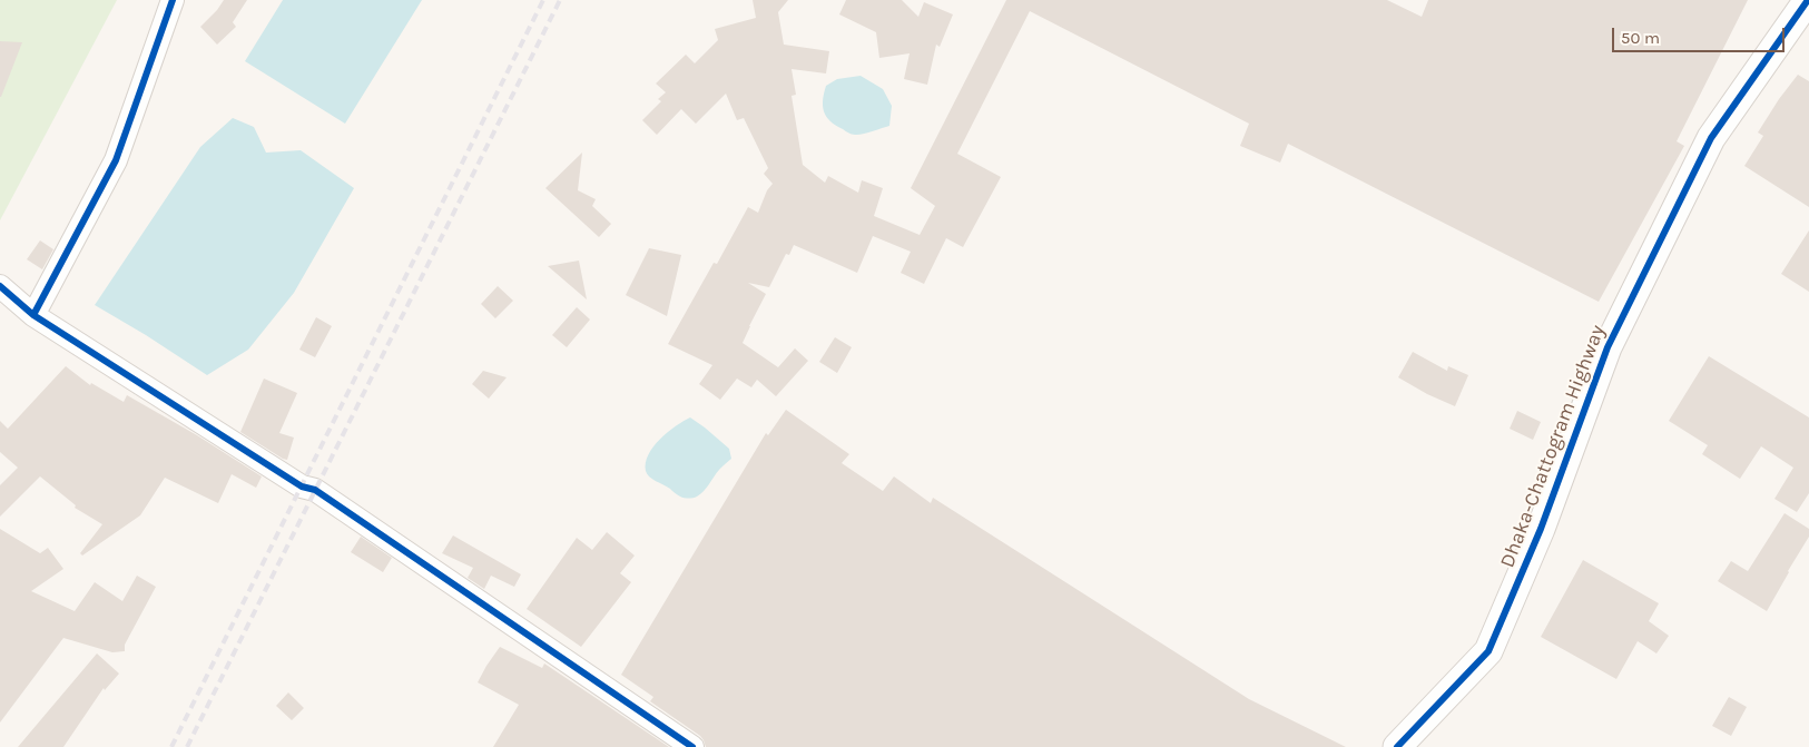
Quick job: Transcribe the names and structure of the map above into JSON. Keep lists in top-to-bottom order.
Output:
{
  "streets": {
    "street": ["Dhaka-Chattogram Highway"]
  },
  "scale_bar": "50 m"
}
